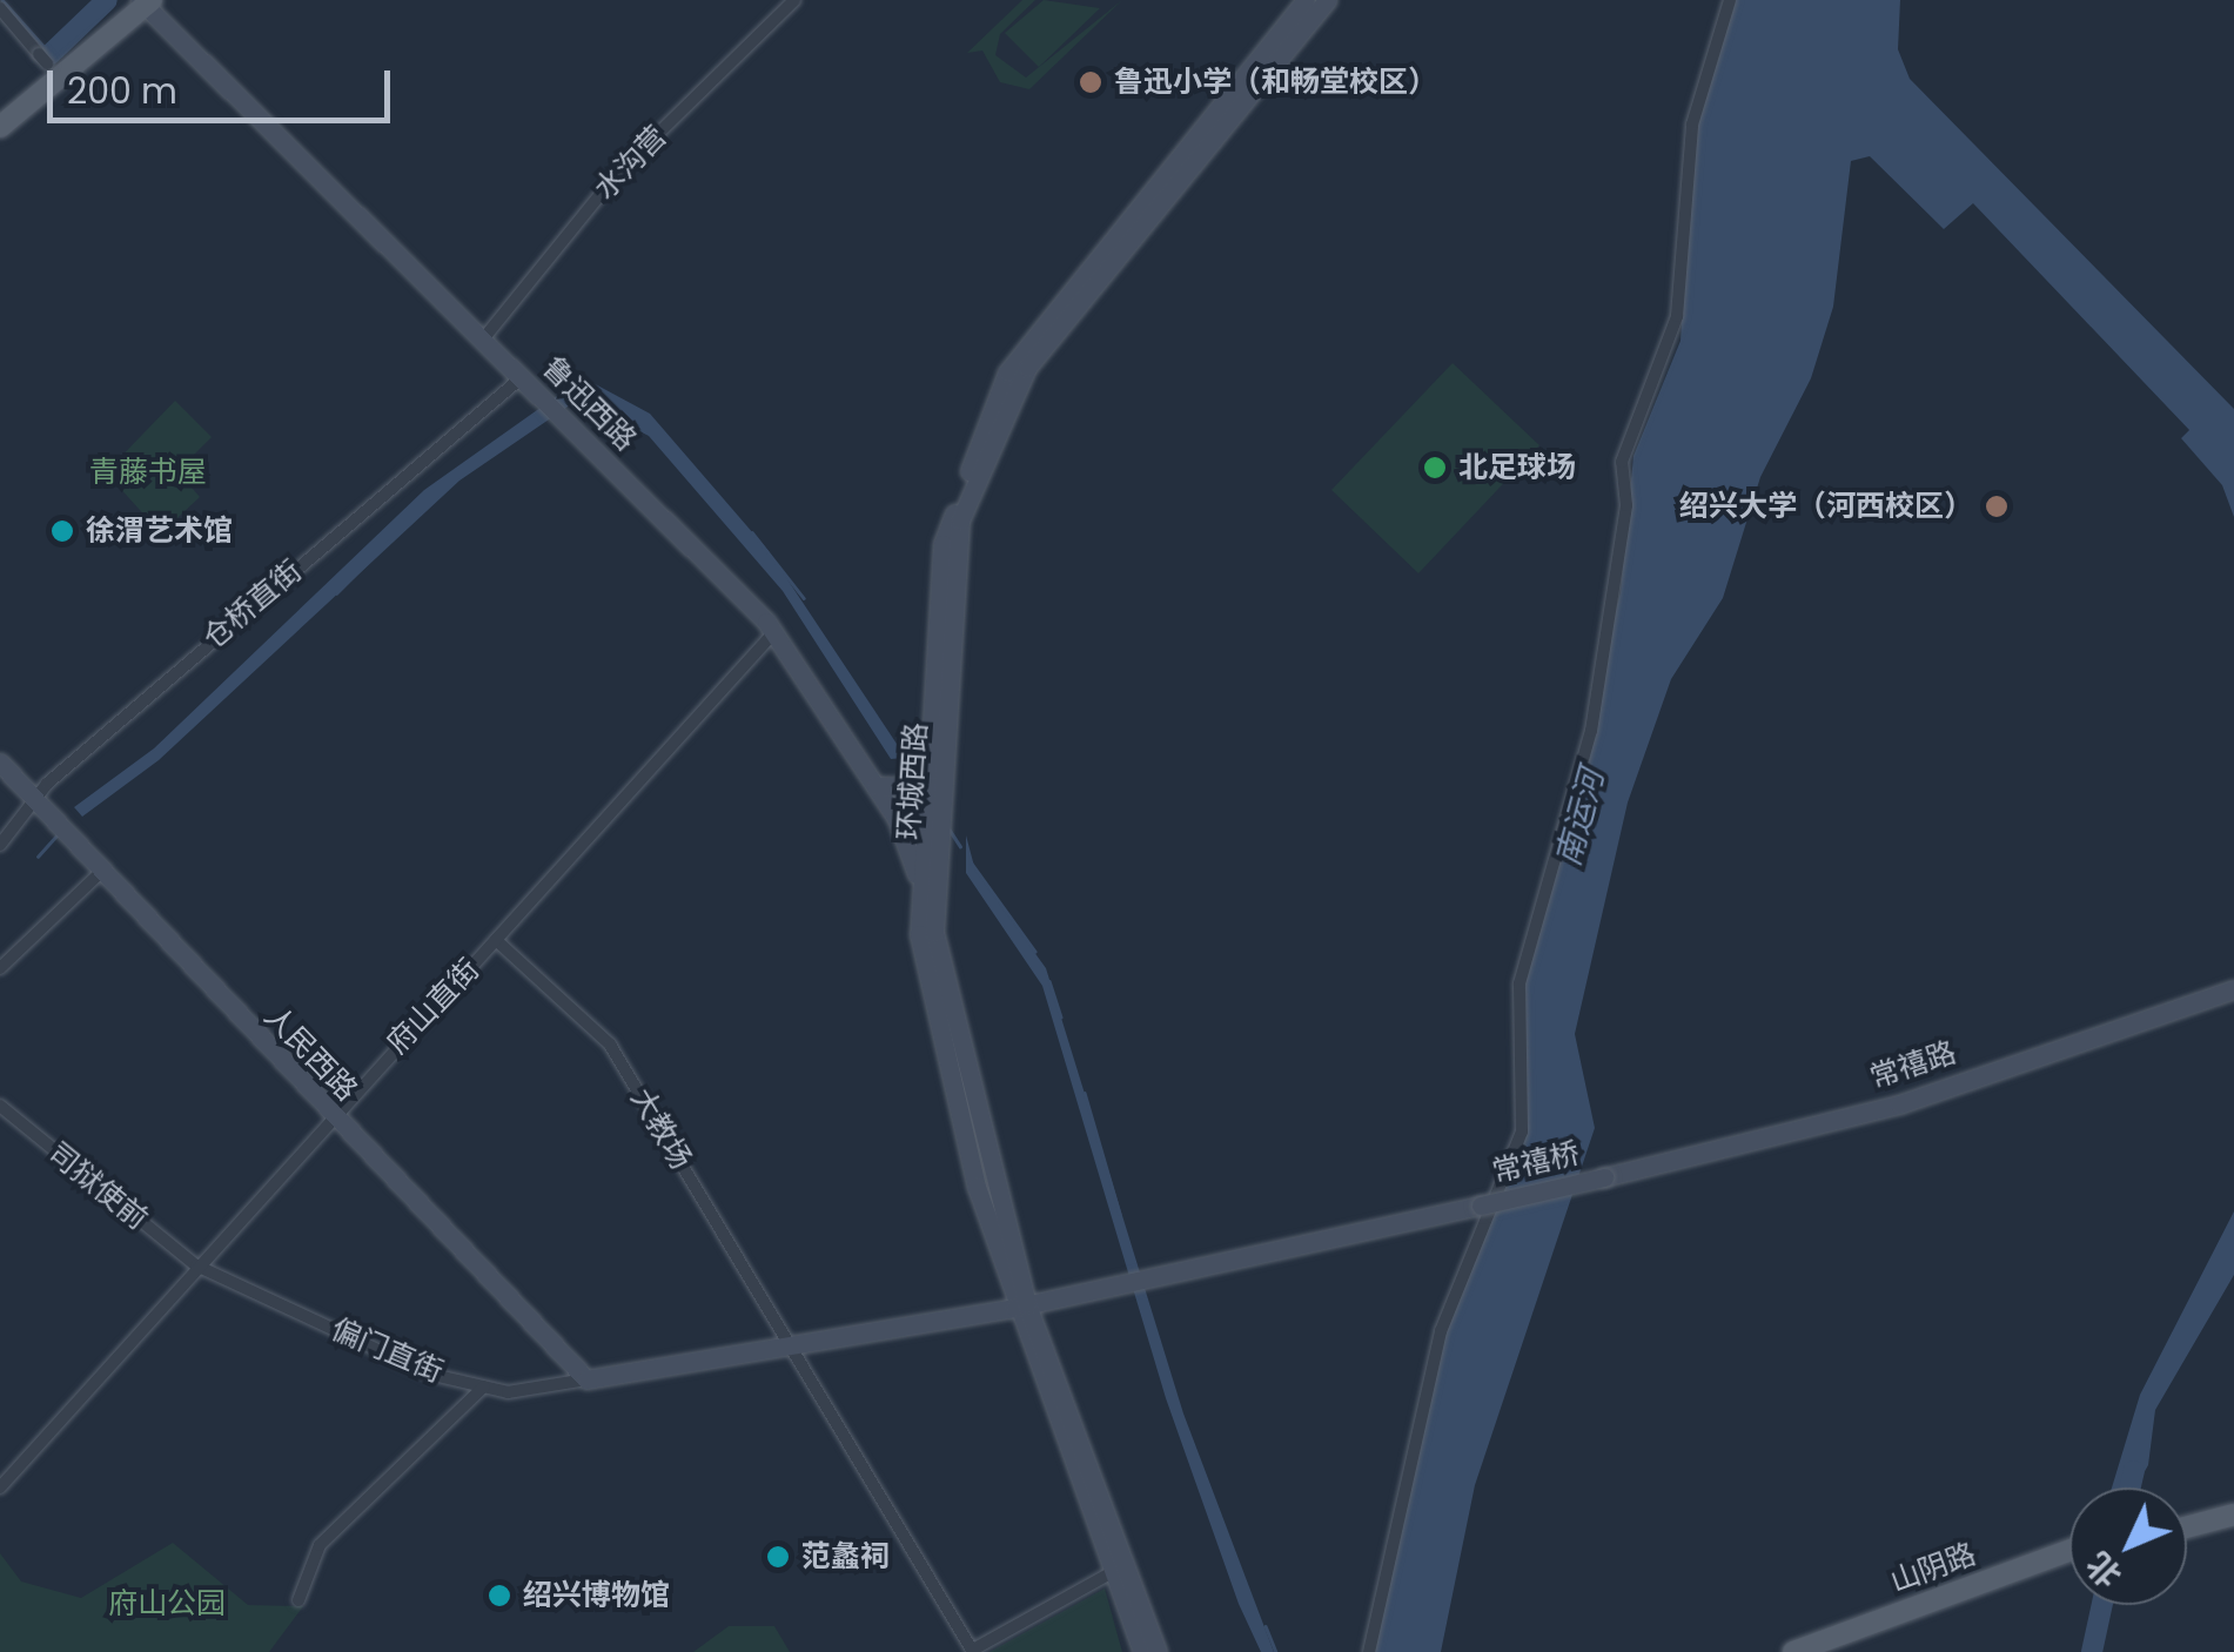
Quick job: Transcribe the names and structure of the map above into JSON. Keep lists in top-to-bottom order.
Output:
{
  "streets": {
    "main road": [
      "鲁迅西路",
      "环城西路",
      "人民西路",
      "常禧路",
      "常禧桥",
      "山阴路"
    ],
    "street": [
      "水沟营",
      "仓桥直街",
      "府山直街",
      "大教场",
      "司狱使前",
      "偏门直街"
    ]
  },
  "crossings": [
    ["水沟营", "鲁迅西路"],
    ["鲁迅西路", "仓桥直街"],
    ["鲁迅西路", "环城西路"],
    ["鲁迅西路", "府山直街"],
    ["仓桥直街", "人民西路"],
    ["环城西路", "常禧桥"],
    ["府山直街", "人民西路"],
    ["府山直街", "大教场"],
    ["府山直街", "司狱使前"],
    ["府山直街", "偏门直街"],
    ["人民西路", "偏门直街"],
    ["常禧路", "常禧桥"],
    ["司狱使前", "偏门直街"]
  ],
  "water": ["南运河"],
  "parks": ["青藤书屋", "府山公园"],
  "places": [
    "鲁迅小学（和畅堂校区）",
    "北足球场",
    "绍兴大学（河西校区）",
    "徐渭艺术馆",
    "范蠡祠",
    "绍兴博物馆"
  ],
  "scale_bar": "200 m",
  "north": "bottom left"
}
